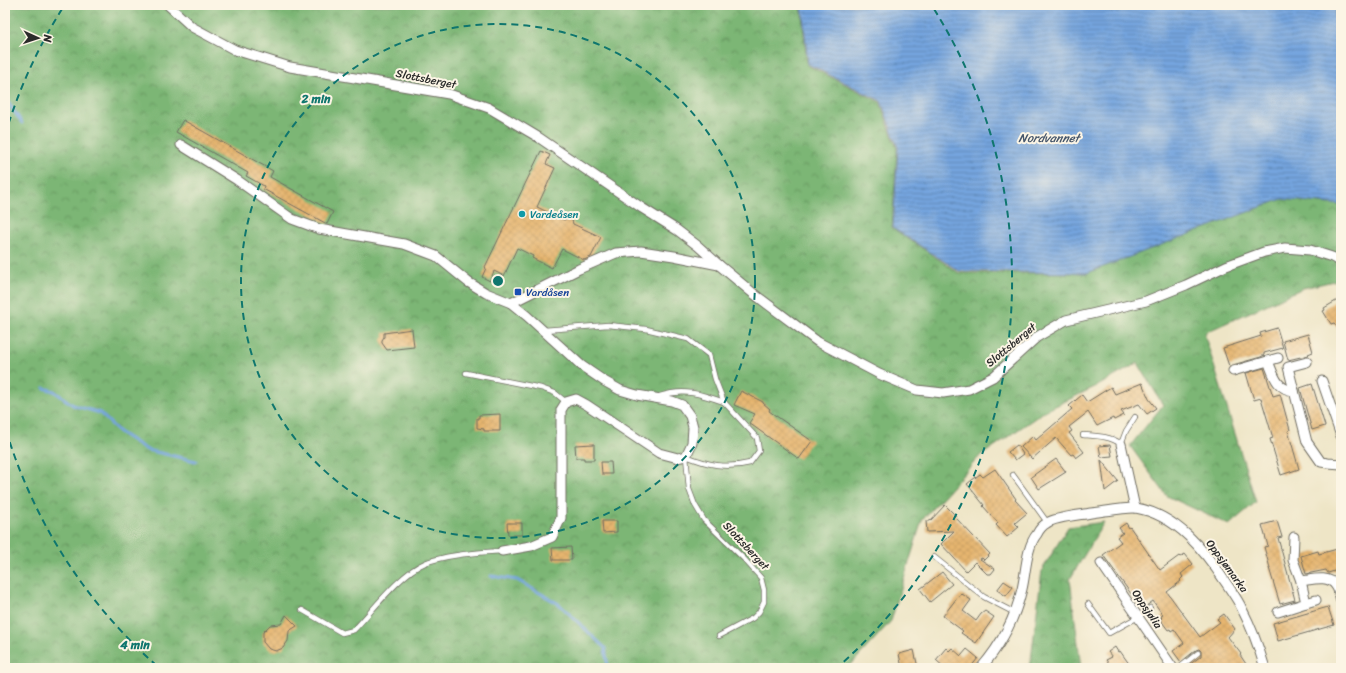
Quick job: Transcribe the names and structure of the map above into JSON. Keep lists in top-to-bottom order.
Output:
{
  "streets": {
    "street": ["Slottsberget", "Oppsjømarka", "Oppsjølia"]
  },
  "water": ["Nordvannet"],
  "places": {
    "other": ["Vardeåsen"],
    "transit": ["Vardåsen"]
  },
  "north": "right",
  "rings": ["2 min", "4 min"]
}
